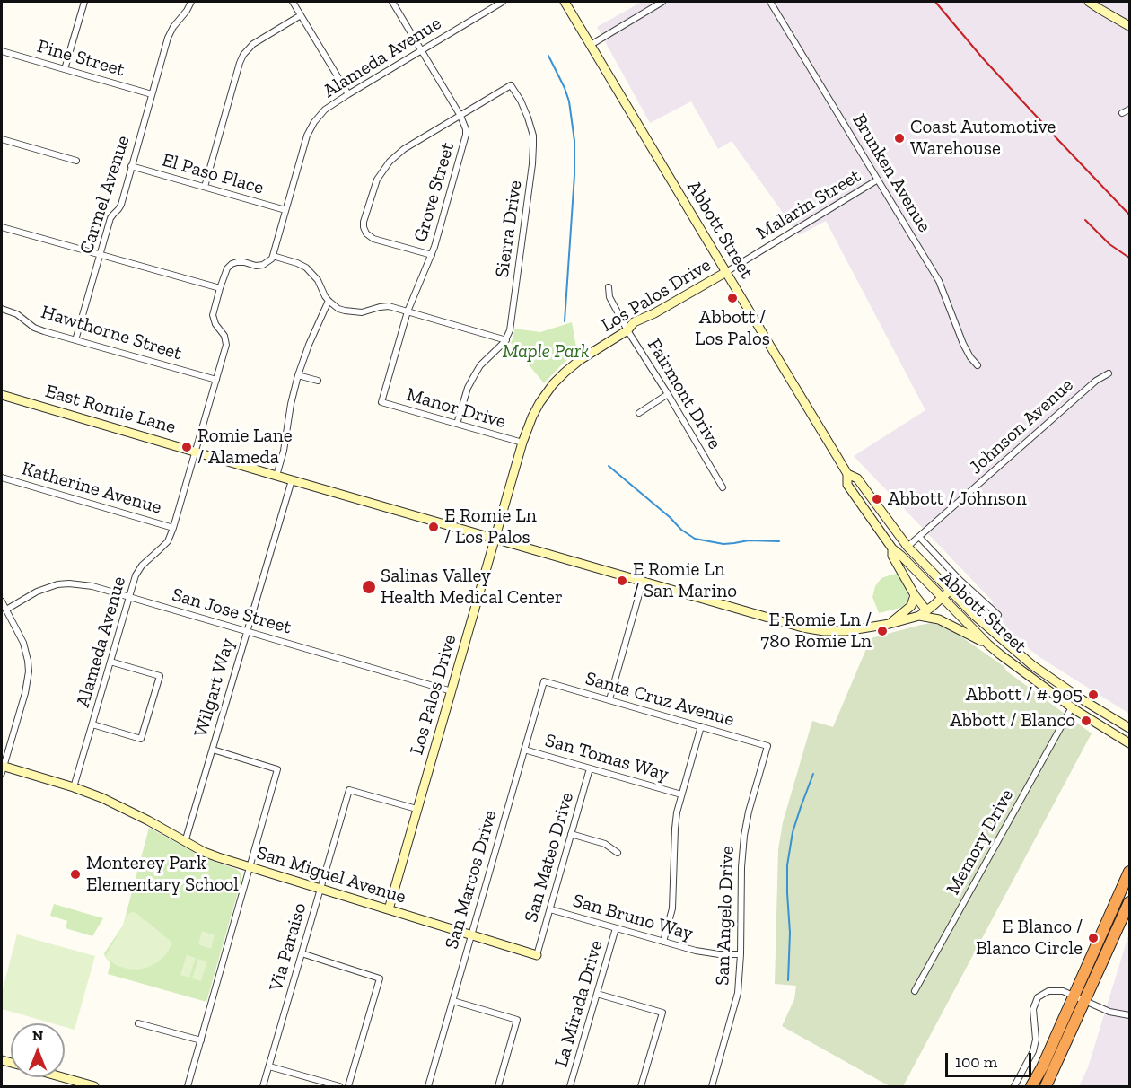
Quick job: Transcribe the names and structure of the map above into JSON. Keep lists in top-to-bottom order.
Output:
{
  "streets": {
    "main road": [
      "Abbott Street",
      "Los Palos Drive",
      "East Romie Lane",
      "San Miguel Avenue"
    ],
    "street": [
      "Alameda Avenue",
      "Pine Street",
      "Brunken Avenue",
      "El Paso Place",
      "Grove Street",
      "Carmel Avenue",
      "Malarin Street",
      "Sierra Drive",
      "Hawthorne Street",
      "Fairmont Drive",
      "Manor Drive",
      "Johnson Avenue",
      "Katherine Avenue",
      "San Jose Street",
      "Wilgart Way",
      "Santa Cruz Avenue",
      "San Tomas Way",
      "Memory Drive",
      "San Mateo Drive",
      "San Marcos Drive",
      "San Angelo Drive",
      "San Bruno Way",
      "Via Paraiso",
      "La Mirada Drive"
    ]
  },
  "crossings": [
    ["Alameda Avenue", "El Paso Place"],
    ["Alameda Avenue", "Grove Street"],
    ["Alameda Avenue", "Hawthorne Street"],
    ["Alameda Avenue", "East Romie Lane"],
    ["Alameda Avenue", "Katherine Avenue"],
    ["Alameda Avenue", "San Jose Street"],
    ["Alameda Avenue", "San Miguel Avenue"],
    ["Pine Street", "Carmel Avenue"],
    ["Brunken Avenue", "Malarin Street"],
    ["El Paso Place", "Carmel Avenue"],
    ["Grove Street", "Sierra Drive"],
    ["Grove Street", "Manor Drive"],
    ["Carmel Avenue", "Hawthorne Street"],
    ["Malarin Street", "Abbott Street"],
    ["Malarin Street", "Los Palos Drive"],
    ["Abbott Street", "Los Palos Drive"],
    ["Abbott Street", "East Romie Lane"],
    ["Abbott Street", "Johnson Avenue"],
    ["Abbott Street", "Memory Drive"],
    ["Los Palos Drive", "Fairmont Drive"],
    ["Los Palos Drive", "Manor Drive"],
    ["Los Palos Drive", "East Romie Lane"],
    ["Los Palos Drive", "San Jose Street"],
    ["Los Palos Drive", "San Miguel Avenue"],
    ["Los Palos Drive", "Via Paraiso"],
    ["East Romie Lane", "Wilgart Way"],
    ["San Jose Street", "Wilgart Way"],
    ["Wilgart Way", "San Miguel Avenue"],
    ["Santa Cruz Avenue", "San Marcos Drive"],
    ["Santa Cruz Avenue", "San Angelo Drive"],
    ["San Tomas Way", "San Mateo Drive"],
    ["San Tomas Way", "San Marcos Drive"],
    ["San Mateo Drive", "San Miguel Avenue"],
    ["San Mateo Drive", "San Bruno Way"],
    ["San Miguel Avenue", "San Marcos Drive"],
    ["San Miguel Avenue", "Via Paraiso"],
    ["San Angelo Drive", "San Bruno Way"],
    ["San Bruno Way", "La Mirada Drive"]
  ],
  "parks": ["Maple Park"],
  "places": [
    "Coast Automotive Warehouse",
    "Abbott / Los Palos",
    "Romie Lane / Alameda",
    "Abbott / Johnson",
    "E Romie Ln / Los Palos",
    "E Romie Ln / San Marino",
    "Salinas Valley Health Medical Center",
    "E Romie Ln / 780 Romie Ln",
    "Abbott / # 905",
    "Abbott / Blanco",
    "Monterey Park Elementary School",
    "E Blanco / Blanco Circle"
  ],
  "scale_bar": "100 m",
  "north": "top"
}
